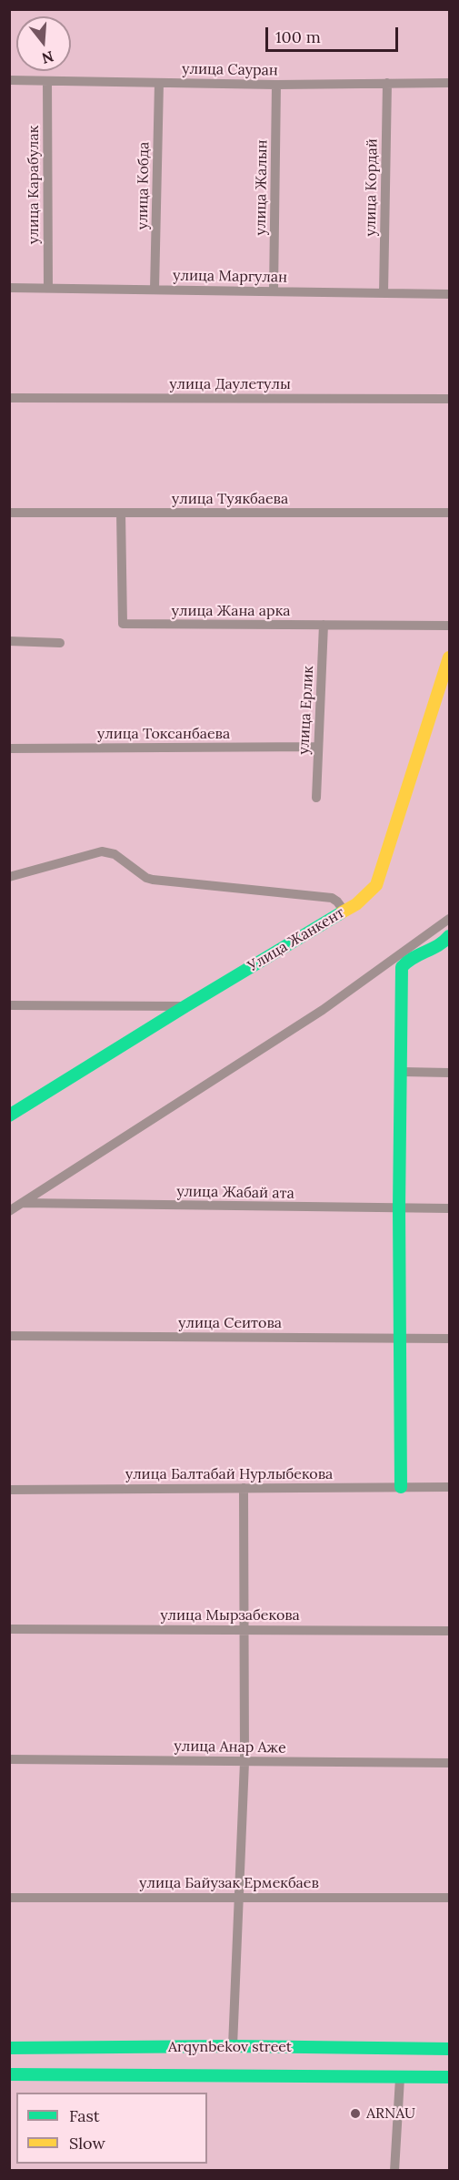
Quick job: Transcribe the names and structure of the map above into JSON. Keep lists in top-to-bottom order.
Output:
{
  "streets": {
    "street": [
      "улица Сауран",
      "улица Карабулак",
      "улица Кобда",
      "улица Жалын",
      "улица Кордай",
      "улица Маргулан",
      "улица Даулетулы",
      "улица Туякбаева",
      "улица Жана арка",
      "улица Ерлик",
      "улица Токсанбаева",
      "Улица Жанкент",
      "улица Жабай ата",
      "улица Сеитова",
      "улица Балтабай Нурлыбекова",
      "улица Мырзабекова",
      "улица Анар Аже",
      "улица Байузак Ермекбаев",
      "Arqynbekov street"
    ]
  },
  "crossings": [
    ["улица Сауран", "улица Карабулак"],
    ["улица Сауран", "улица Кобда"],
    ["улица Сауран", "улица Жалын"],
    ["улица Сауран", "улица Кордай"],
    ["улица Карабулак", "улица Маргулан"],
    ["улица Кобда", "улица Маргулан"],
    ["улица Жалын", "улица Маргулан"],
    ["улица Кордай", "улица Маргулан"],
    ["улица Туякбаева", "улица Жана арка"],
    ["улица Жана арка", "улица Ерлик"],
    ["улица Ерлик", "улица Токсанбаева"]
  ],
  "places": ["ARNAU"],
  "legend": ["Fast", "Slow"],
  "scale_bar": "100 m",
  "north": "bottom"
}
